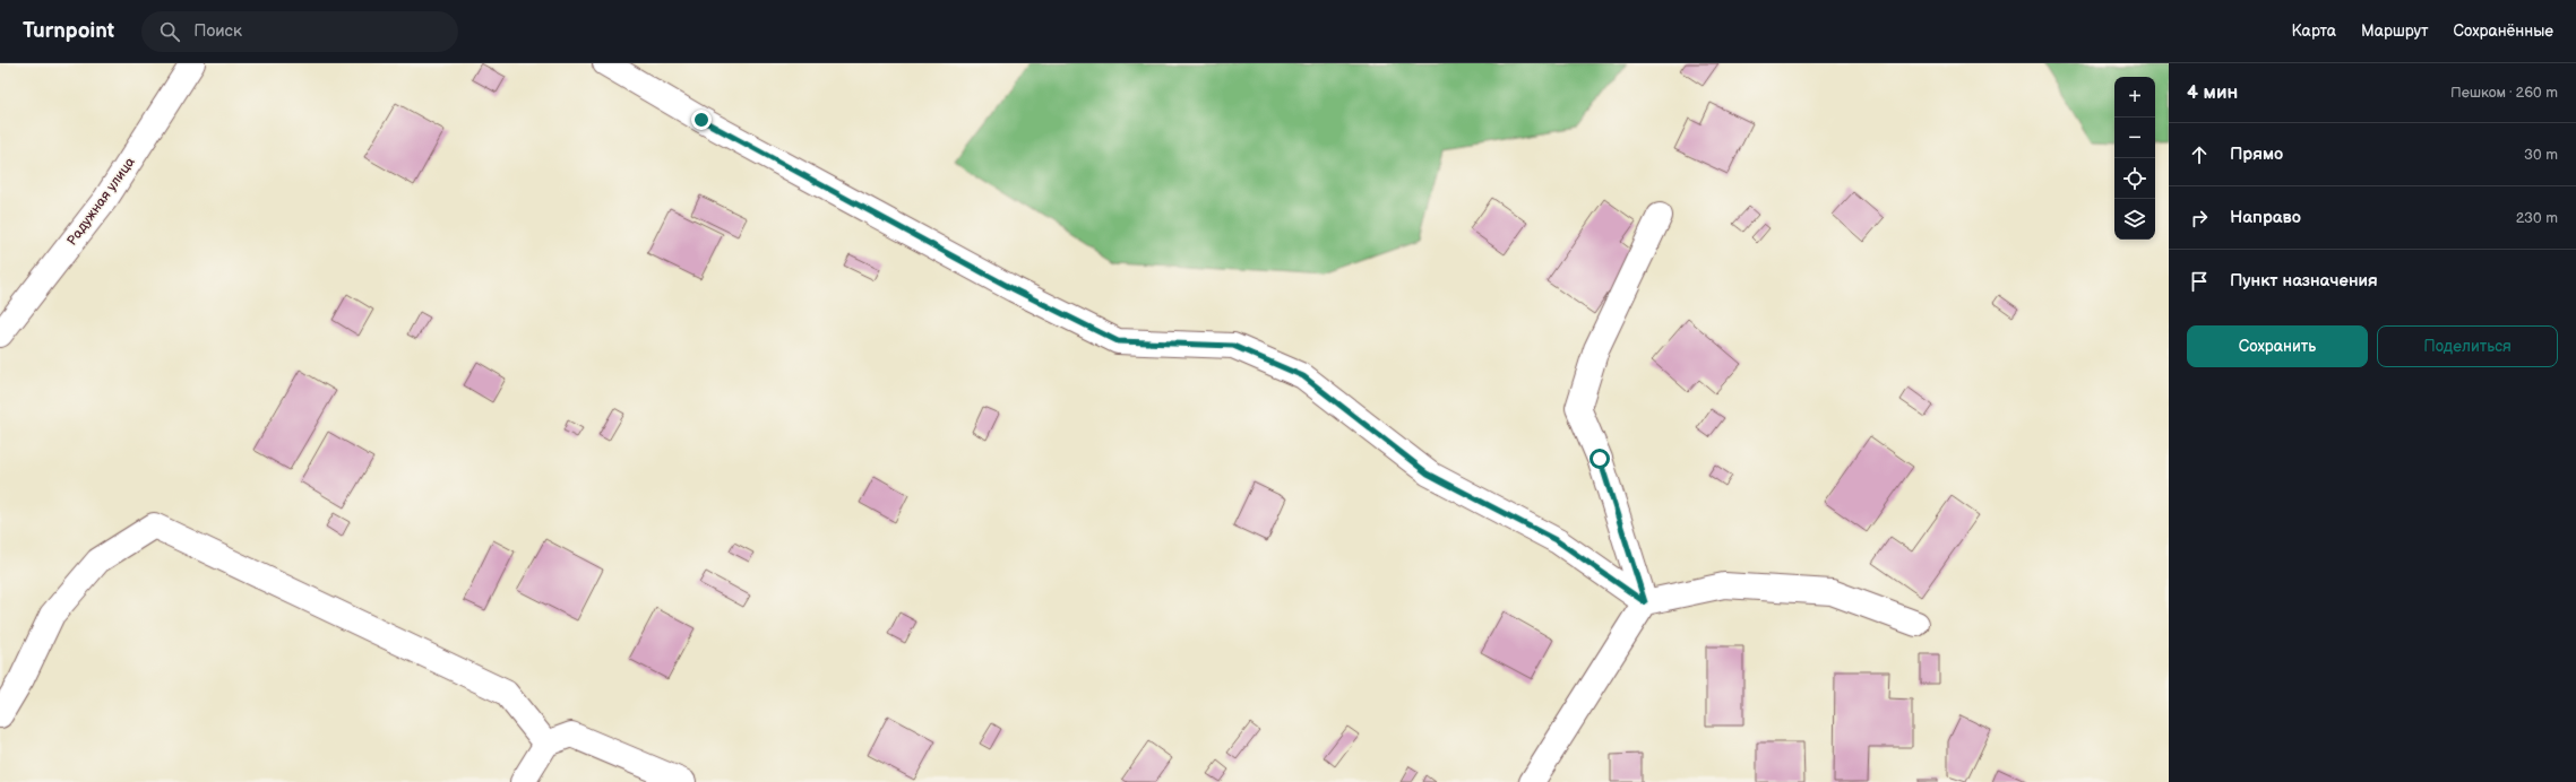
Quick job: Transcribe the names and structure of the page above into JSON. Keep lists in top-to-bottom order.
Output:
{
  "streets": {
    "street": ["Радужная улица"]
  },
  "page": {
    "header": "Turnpoint",
    "search": "Поиск",
    "nav": ["Карта", "Маршрут", "Сохранённые"],
    "heading": ["4 мин", "Пешком · 260 m"],
    "map_buttons": ["+", "−"],
    "list": [
      ["Прямо", "30 m"],
      ["Направо", "230 m"],
      "Пункт назначения"
    ],
    "buttons": ["Сохранить", "Поделиться"]
  }
}
